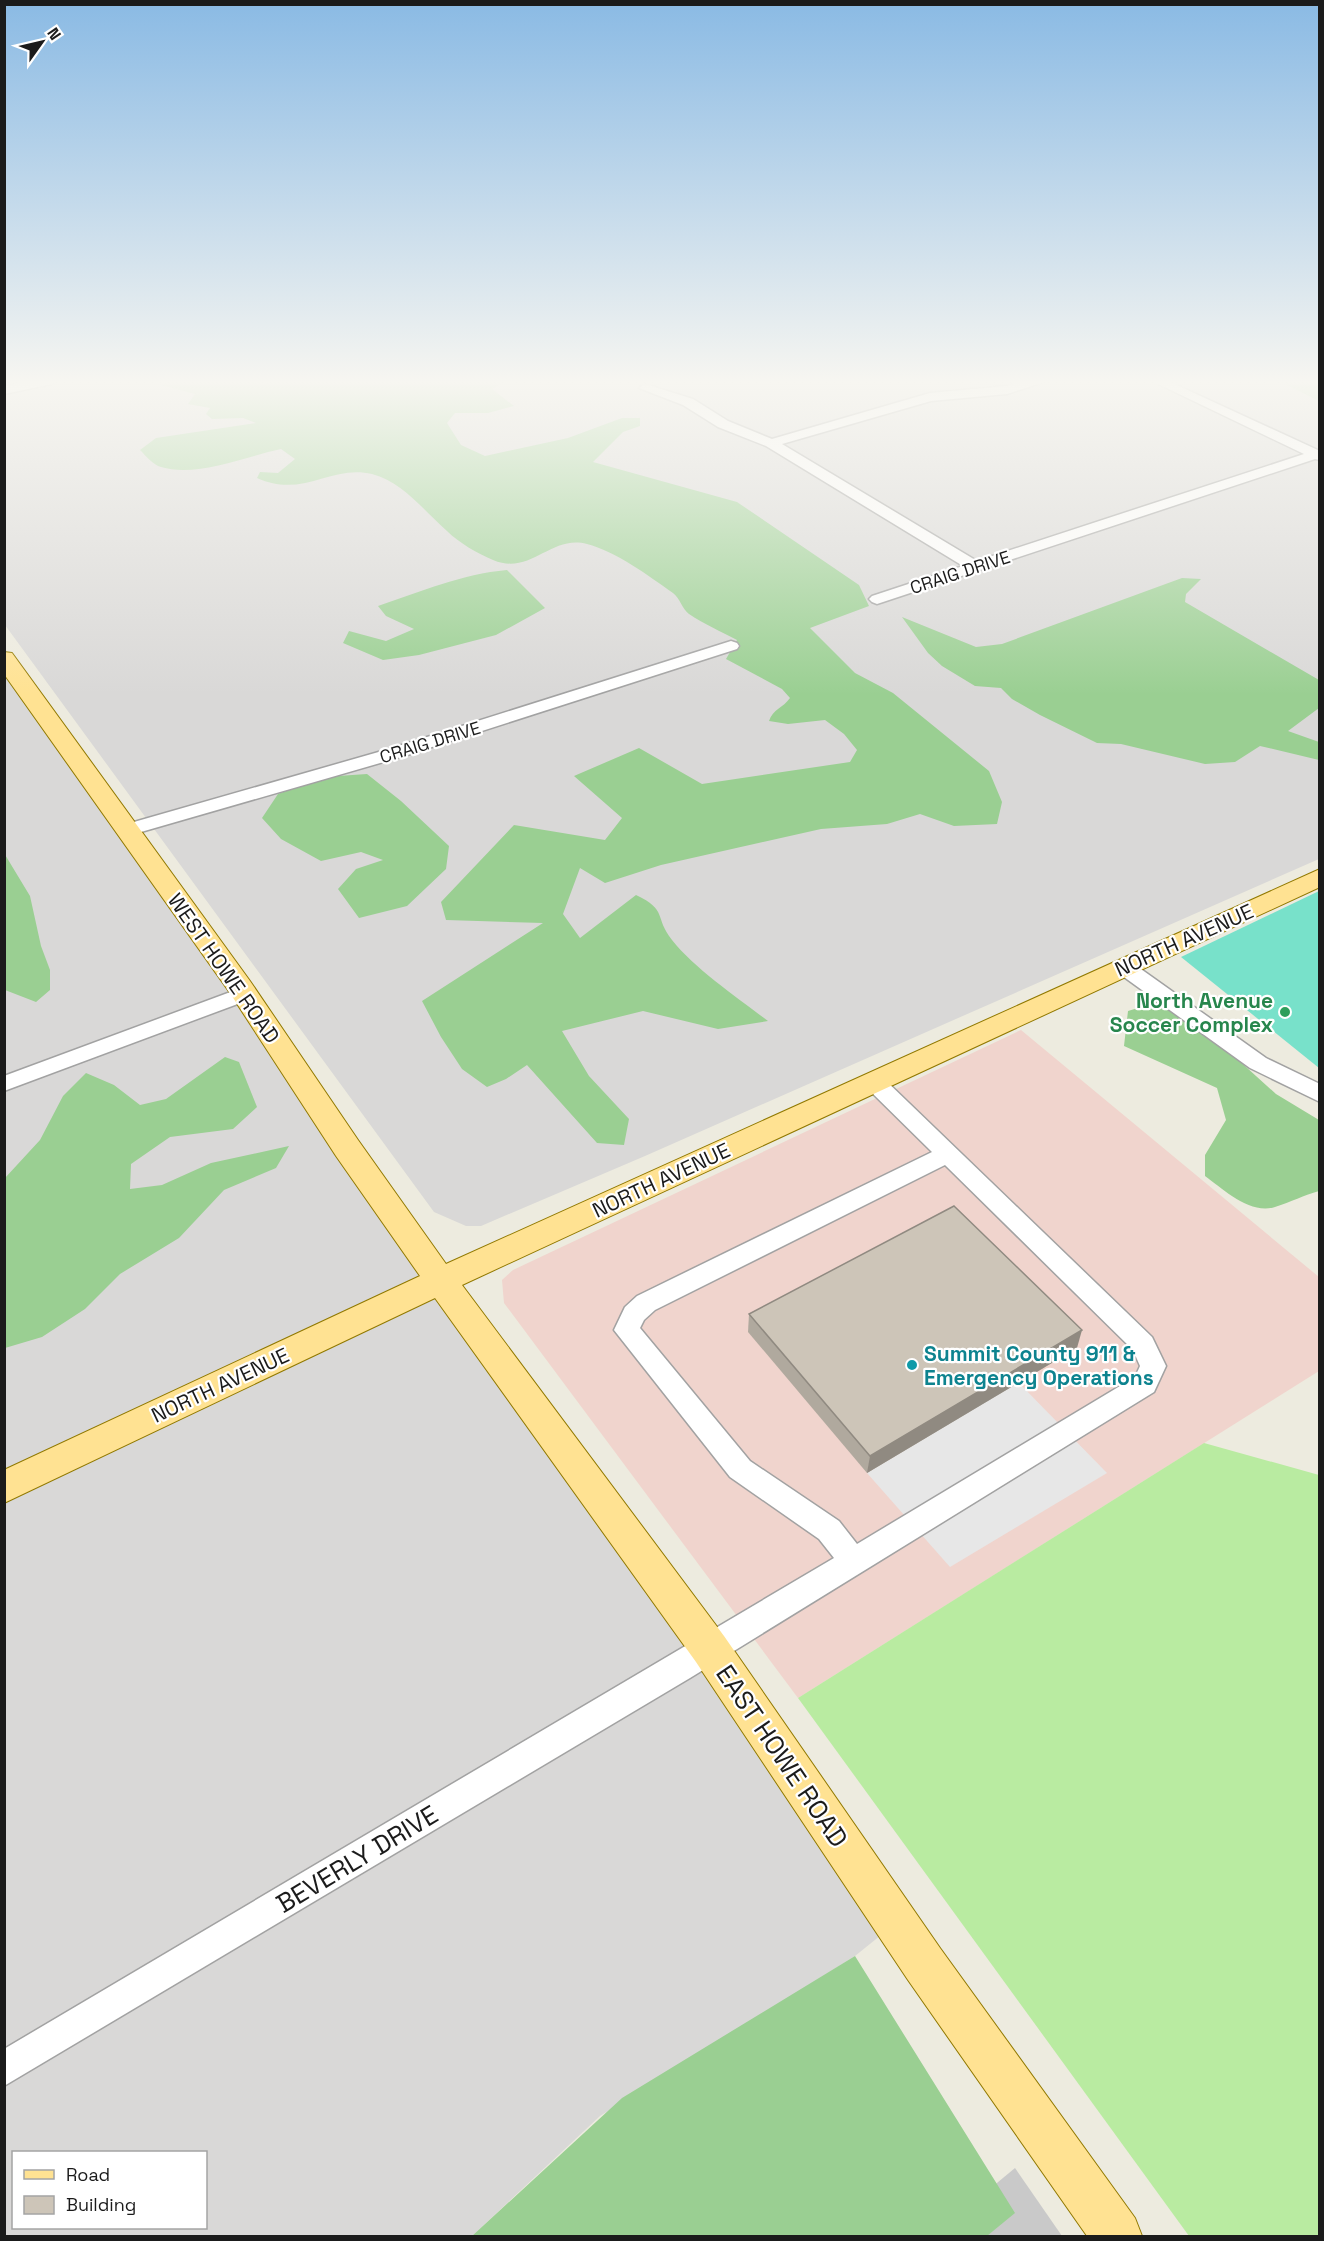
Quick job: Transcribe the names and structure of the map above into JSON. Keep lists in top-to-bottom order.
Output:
{
  "streets": {
    "main road": ["NORTH AVENUE", "WEST HOWE ROAD", "EAST HOWE ROAD"],
    "street": ["CRAIG DRIVE", "BEVERLY DRIVE"]
  },
  "crossings": [
    ["CRAIG DRIVE", "WEST HOWE ROAD"],
    ["NORTH AVENUE", "WEST HOWE ROAD"],
    ["NORTH AVENUE", "EAST HOWE ROAD"],
    ["NORTH AVENUE", "BEVERLY DRIVE"],
    ["WEST HOWE ROAD", "EAST HOWE ROAD"],
    ["EAST HOWE ROAD", "BEVERLY DRIVE"]
  ],
  "places": ["North Avenue Soccer Complex", "Summit County 911 & Emergency Operations"],
  "legend": ["Road", "Building"],
  "north": "top right"
}
